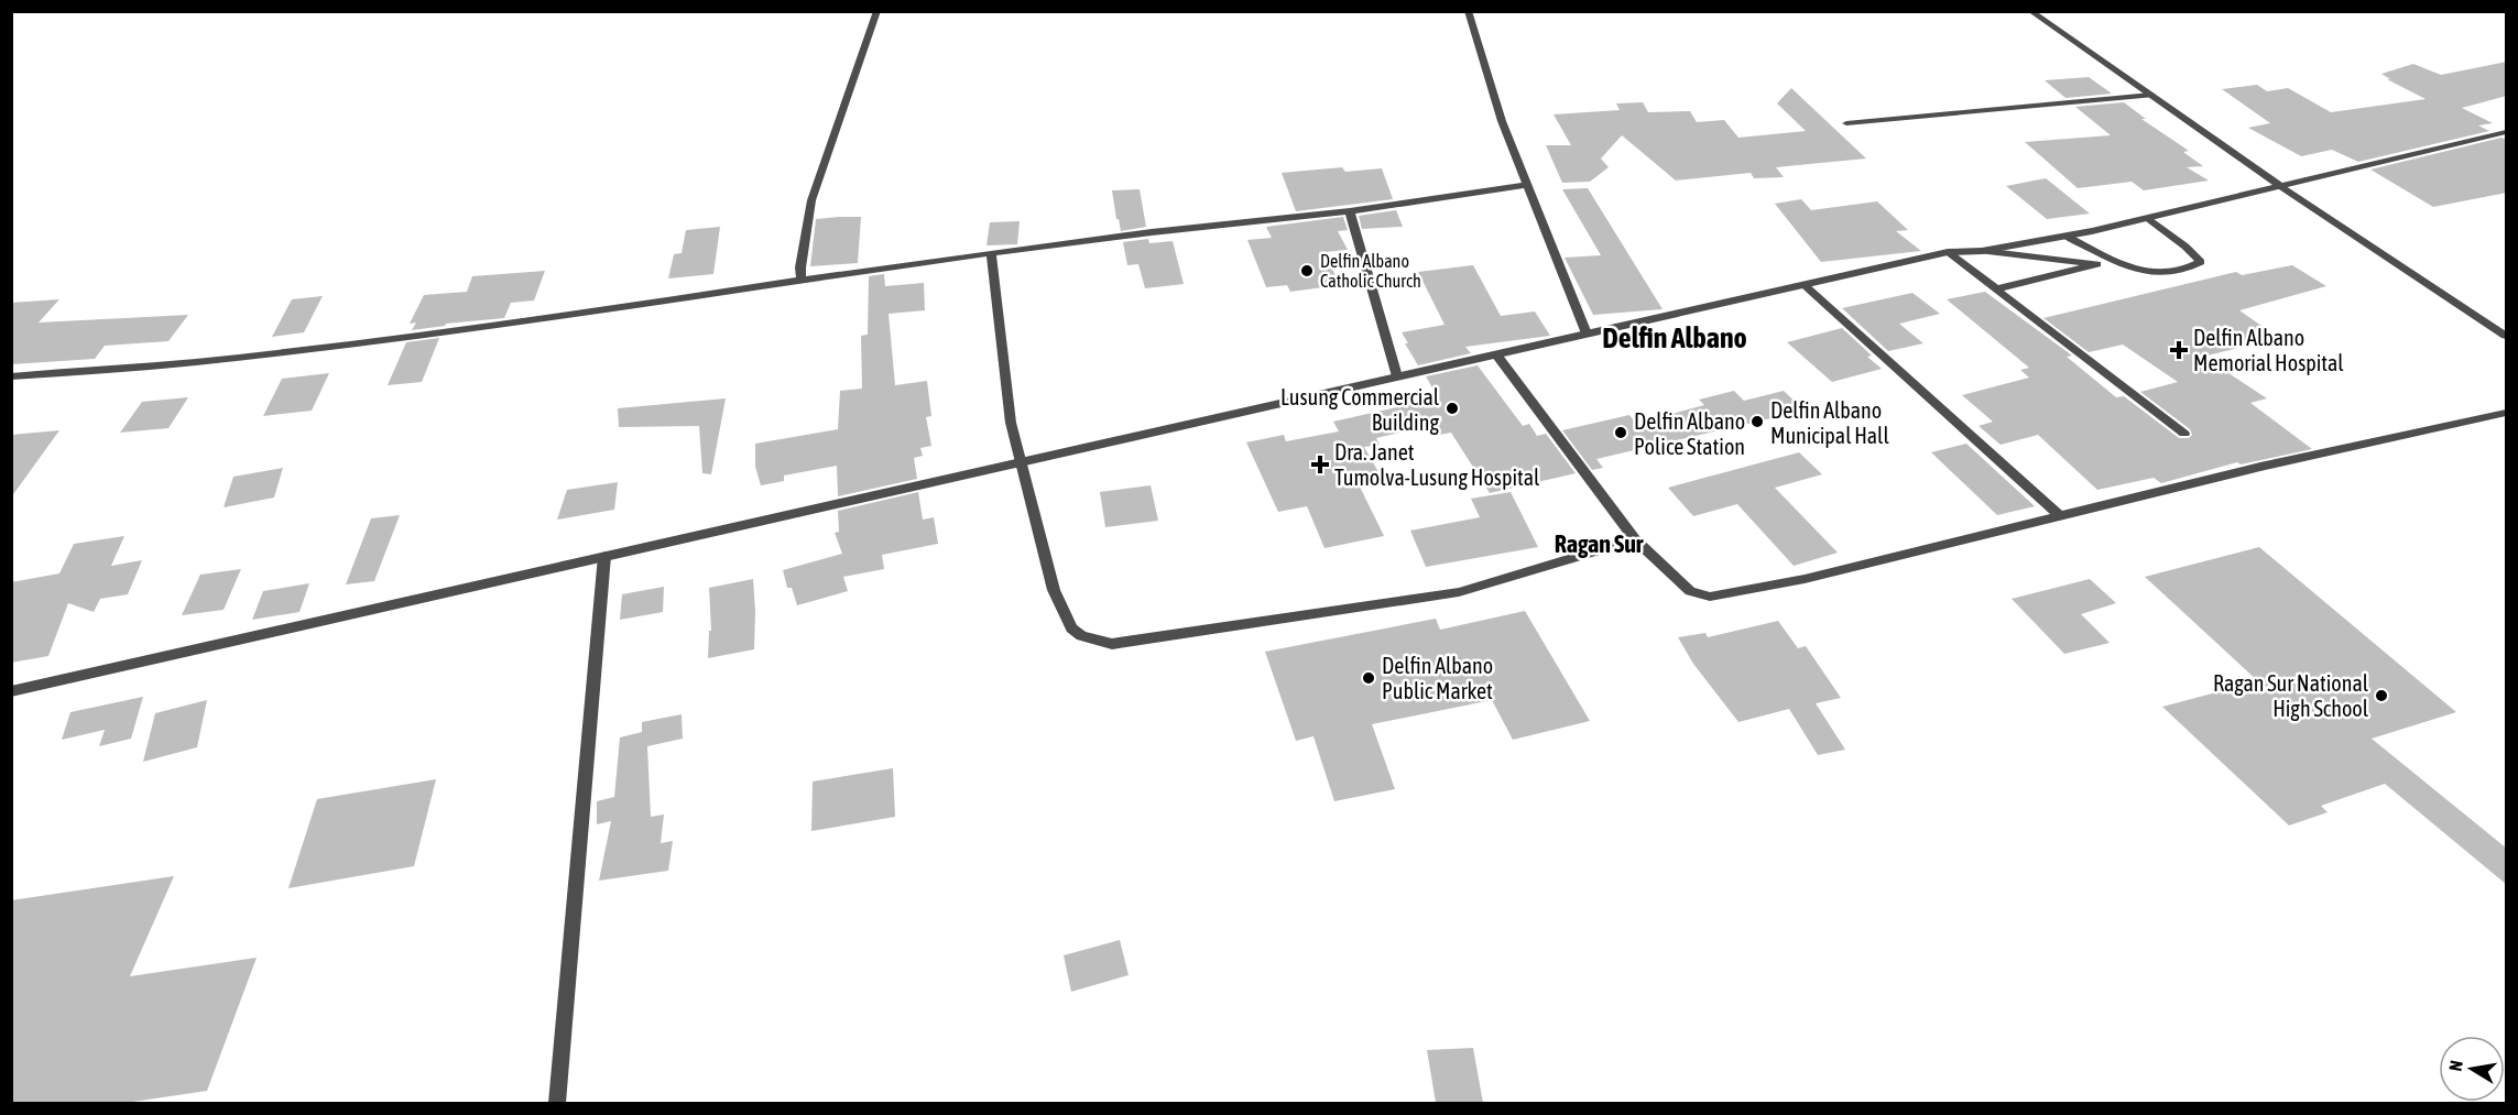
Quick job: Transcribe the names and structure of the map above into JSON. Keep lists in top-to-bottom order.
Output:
{
  "districts": ["Delfin Albano", "Ragan Sur"],
  "places": {
    "other": [
      "Delfin Albano Catholic Church",
      "Lusung Commercial Building",
      "Delfin Albano Municipal Hall",
      "Delfin Albano Police Station",
      "Delfin Albano Public Market",
      "Ragan Sur National High School"
    ],
    "health": ["Delfin Albano Memorial Hospital", "Dra. Janet Tumolva-Lusung Hospital"]
  },
  "north": "left"
}
